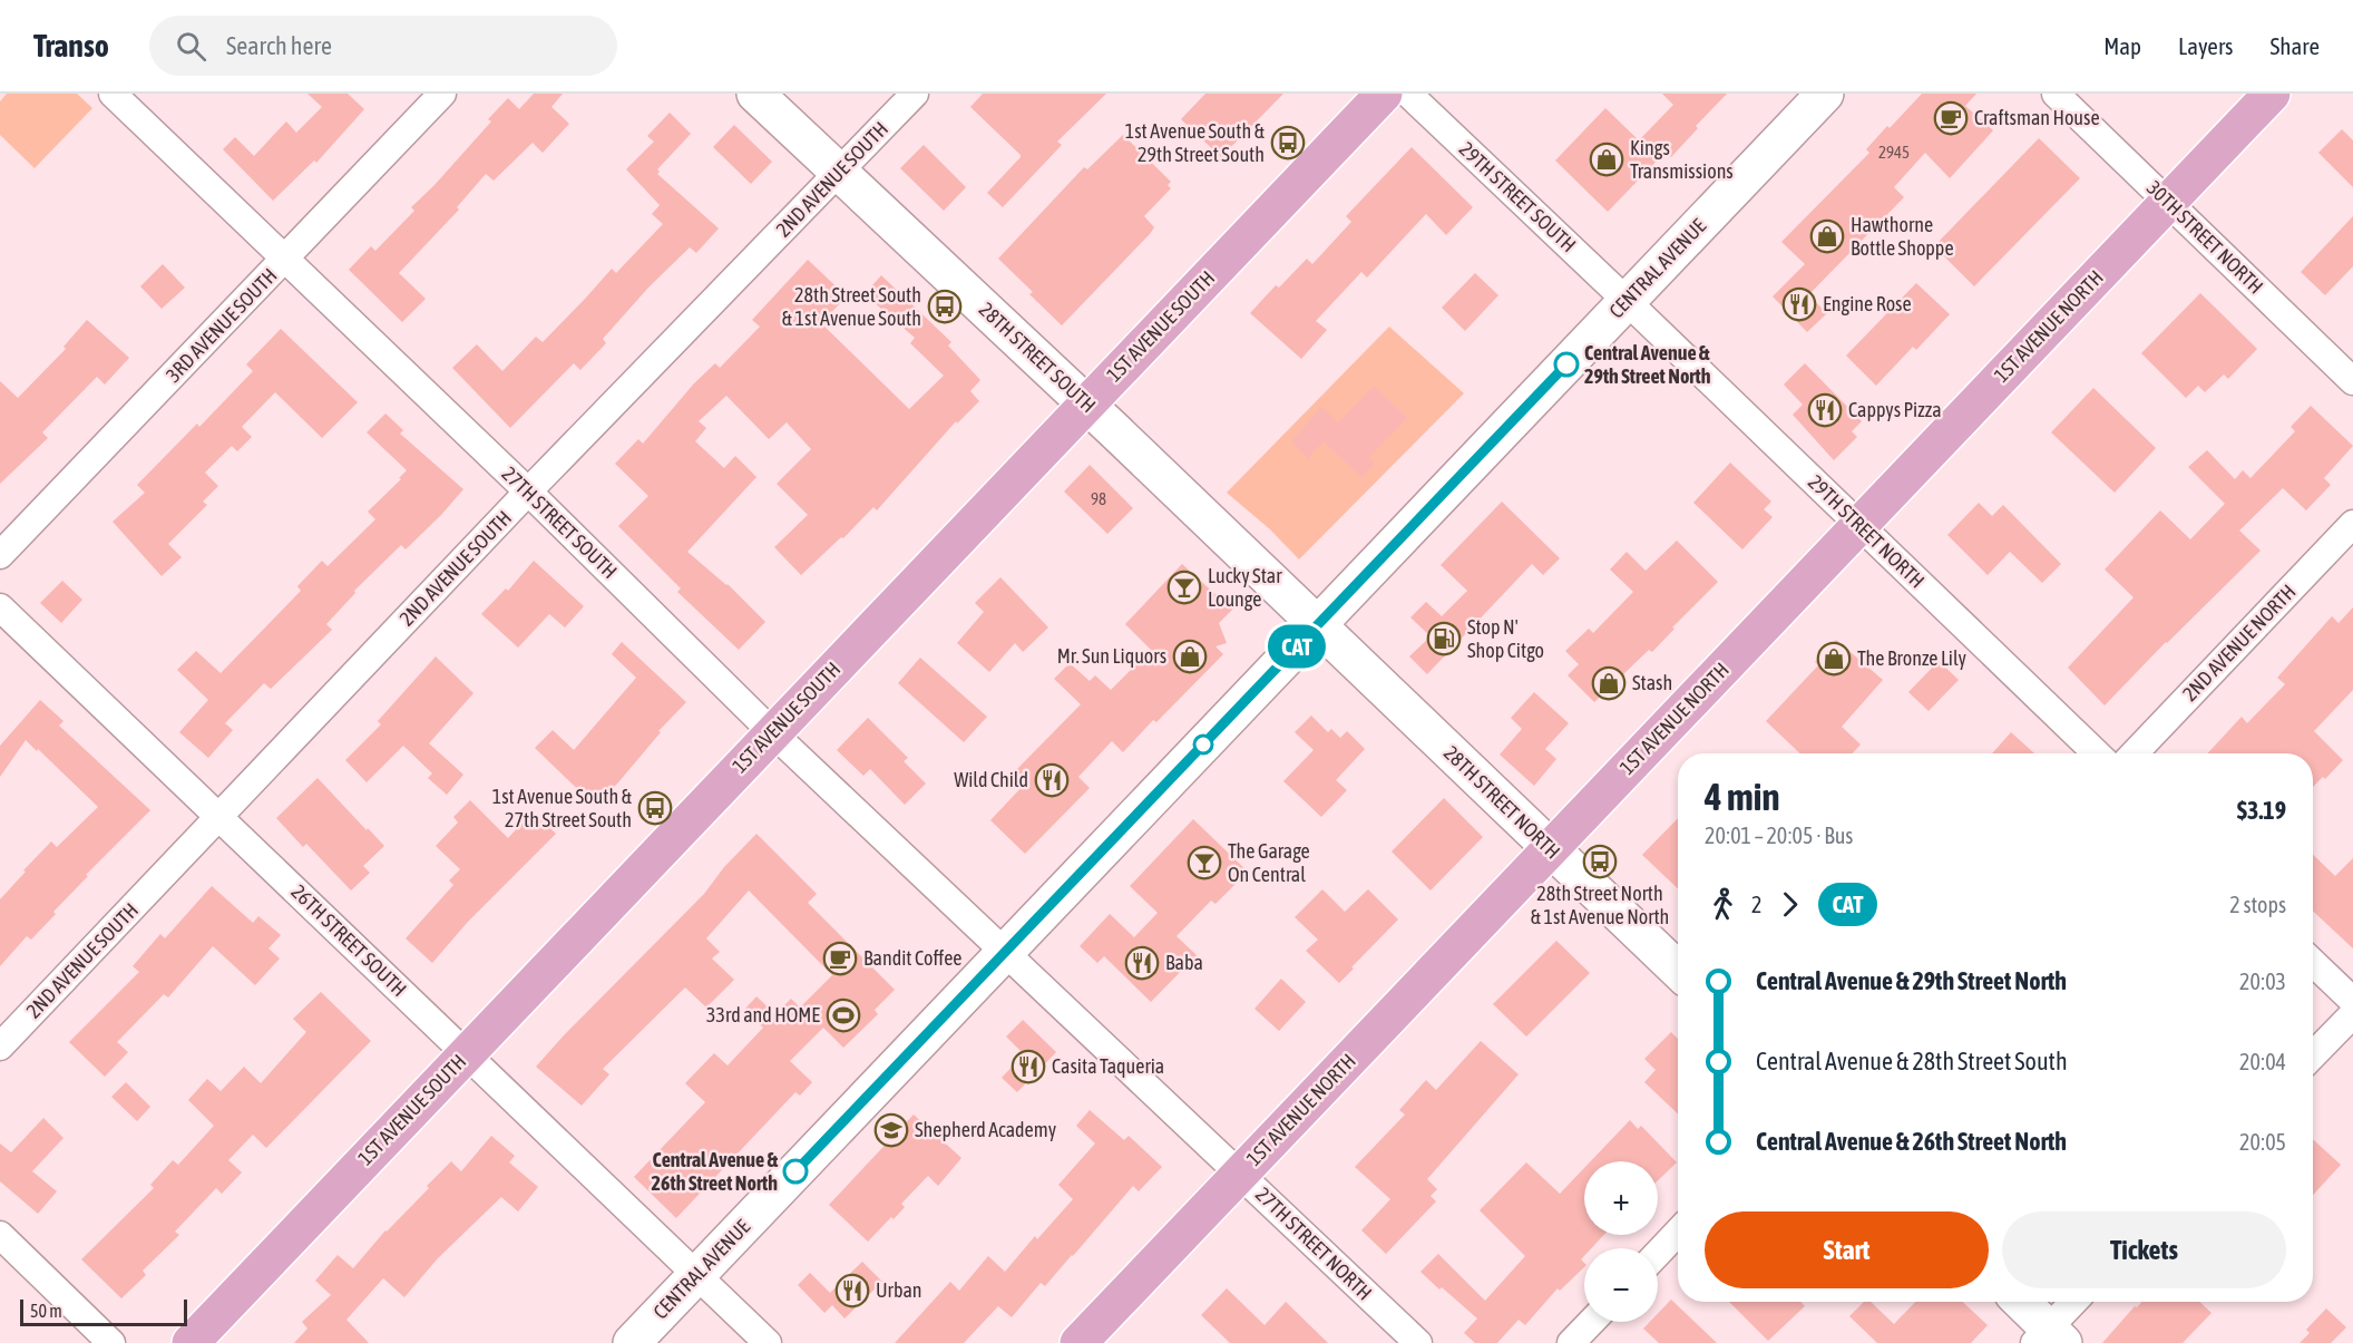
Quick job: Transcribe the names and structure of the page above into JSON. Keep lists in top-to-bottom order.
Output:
{
  "streets": {
    "main road": ["1ST AVENUE SOUTH", "1ST AVENUE NORTH"],
    "street": [
      "2ND AVENUE SOUTH",
      "29TH STREET SOUTH",
      "30TH STREET NORTH",
      "CENTRAL AVENUE",
      "3RD AVENUE SOUTH",
      "28TH STREET SOUTH",
      "27TH STREET SOUTH",
      "29TH STREET NORTH",
      "2ND AVENUE NORTH",
      "28TH STREET NORTH",
      "26TH STREET SOUTH",
      "27TH STREET NORTH"
    ]
  },
  "crossings": [
    ["2ND AVENUE SOUTH", "28TH STREET SOUTH"],
    ["2ND AVENUE SOUTH", "27TH STREET SOUTH"],
    ["2ND AVENUE SOUTH", "26TH STREET SOUTH"],
    ["29TH STREET SOUTH", "CENTRAL AVENUE"],
    ["29TH STREET SOUTH", "29TH STREET NORTH"],
    ["30TH STREET NORTH", "1ST AVENUE NORTH"],
    ["CENTRAL AVENUE", "28TH STREET SOUTH"],
    ["CENTRAL AVENUE", "27TH STREET SOUTH"],
    ["CENTRAL AVENUE", "29TH STREET NORTH"],
    ["CENTRAL AVENUE", "28TH STREET NORTH"],
    ["CENTRAL AVENUE", "26TH STREET SOUTH"],
    ["CENTRAL AVENUE", "27TH STREET NORTH"],
    ["3RD AVENUE SOUTH", "27TH STREET SOUTH"],
    ["1ST AVENUE SOUTH", "28TH STREET SOUTH"],
    ["1ST AVENUE SOUTH", "27TH STREET SOUTH"],
    ["1ST AVENUE SOUTH", "26TH STREET SOUTH"],
    ["1ST AVENUE NORTH", "29TH STREET NORTH"],
    ["1ST AVENUE NORTH", "28TH STREET NORTH"],
    ["1ST AVENUE NORTH", "27TH STREET NORTH"],
    ["28TH STREET SOUTH", "28TH STREET NORTH"],
    ["27TH STREET SOUTH", "27TH STREET NORTH"]
  ],
  "places": {
    "cafe": ["Craftsman House", "Bandit Coffee"],
    "bus stop": [
      "1st Avenue South & 29th Street South",
      "28th Street South & 1st Avenue South",
      "1st Avenue South & 27th Street South",
      "28th Street North & 1st Avenue North"
    ],
    "shop": [
      "Kings Transmissions",
      "Hawthorne Bottle Shoppe",
      "Mr. Sun Liquors",
      "The Bronze Lily",
      "Stash"
    ],
    "restaurant": [
      "Engine Rose",
      "Cappys Pizza",
      "Wild Child",
      "Baba",
      "Casita Taqueria",
      "Urban"
    ],
    "other": ["Central Avenue & 29th Street North", "Central Avenue & 26th Street North"],
    "bar": ["Lucky Star Lounge", "The Garage On Central"],
    "fuel station": ["Stop N' Shop Citgo"],
    "sports": ["33rd and HOME"],
    "school or university": ["Shepherd Academy"]
  },
  "lines": ["bus line CAT"],
  "house_numbers": ["2945", "98"],
  "scale_bar": "50 m",
  "page": {
    "header": "Transo",
    "search": "Search here",
    "nav": ["Map", "Layers", "Share"],
    "on_map": "CAT",
    "heading": ["4 min", "20:01 – 20:05 · Bus", "$3.19"],
    "legs": ["2", "CAT", "2 stops"],
    "list": [
      {
        "name": "Central Avenue & 29th Street North",
        "value": "20:03"
      },
      {
        "name": "Central Avenue & 28th Street South",
        "value": "20:04"
      },
      {
        "name": "Central Avenue & 26th Street North",
        "value": "20:05"
      }
    ],
    "map_buttons": ["+", "−"],
    "buttons": ["Start", "Tickets"],
    "scale": "50 m"
  }
}
